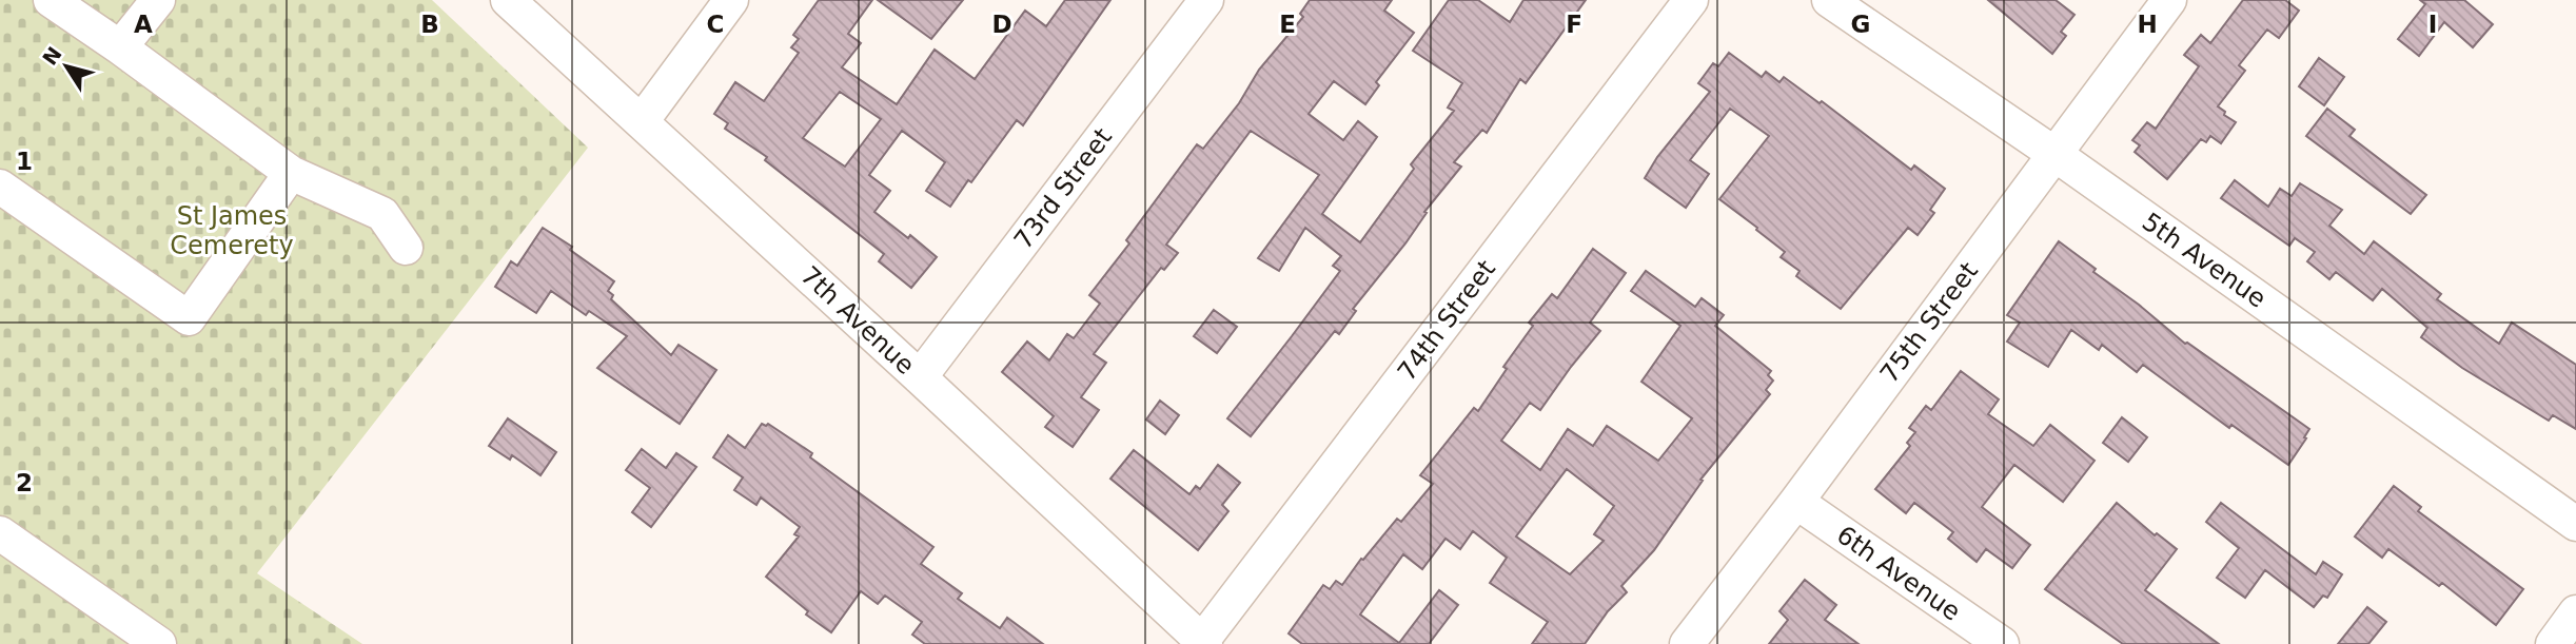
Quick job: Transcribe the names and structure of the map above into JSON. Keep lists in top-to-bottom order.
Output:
{
  "streets": {
    "street": [
      "73rd Street",
      "5th Avenue",
      "7th Avenue",
      "74th Street",
      "75th Street",
      "6th Avenue"
    ]
  },
  "crossings": [
    ["73rd Street", "7th Avenue"],
    ["5th Avenue", "75th Street"],
    ["7th Avenue", "74th Street"],
    ["75th Street", "6th Avenue"]
  ],
  "parks": ["St James Cemerety"],
  "north": "top left",
  "grid": {
    "columns": [
      "A",
      "B",
      "C",
      "D",
      "E",
      "F",
      "G",
      "H",
      "I"
    ],
    "rows": ["1", "2"]
  }
}
